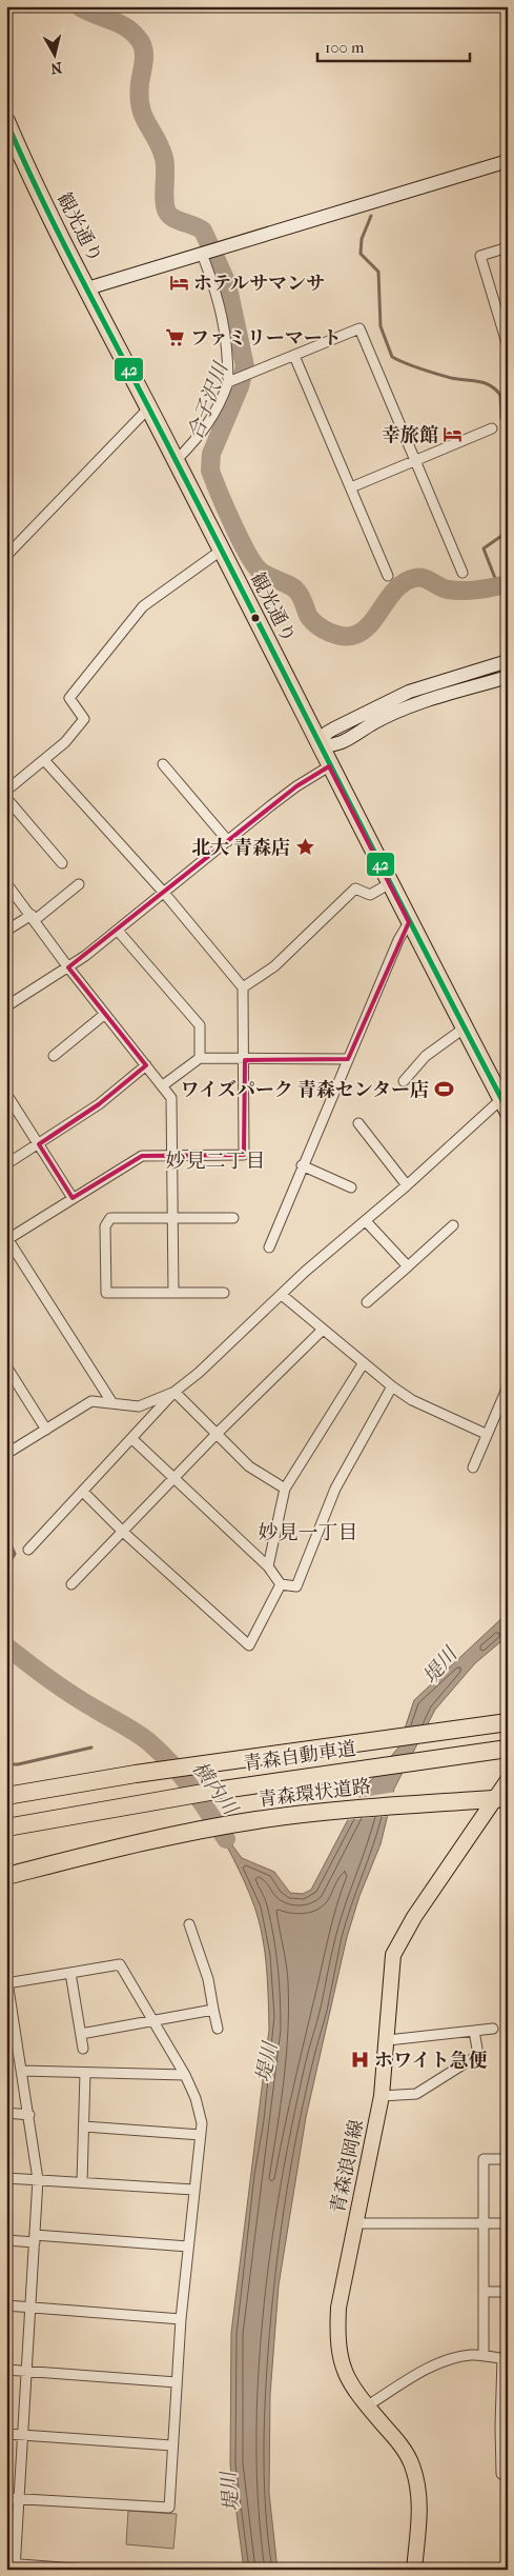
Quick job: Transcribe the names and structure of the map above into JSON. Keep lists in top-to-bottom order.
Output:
{
  "streets": {
    "highway": ["観光通り", "青森自動車道", "青森環状道路"],
    "main road": ["青森浪岡線"]
  },
  "crossings": [
    ["青森環状道路", "青森浪岡線"]
  ],
  "districts": ["妙見二丁目", "妙見一丁目"],
  "water": ["合子沢川", "堤川", "横内川"],
  "places": {
    "hotel": ["ホテルサマンサ", "幸旅館"],
    "supermarket": ["ファミリーマート"],
    "place": ["北大 青森店"],
    "sports": ["ワイズパーク 青森センター店"],
    "hospital": ["ホワイト急便"]
  },
  "lines": ["transit line 42"],
  "scale_bar": "100 m",
  "north": "bottom"
}
